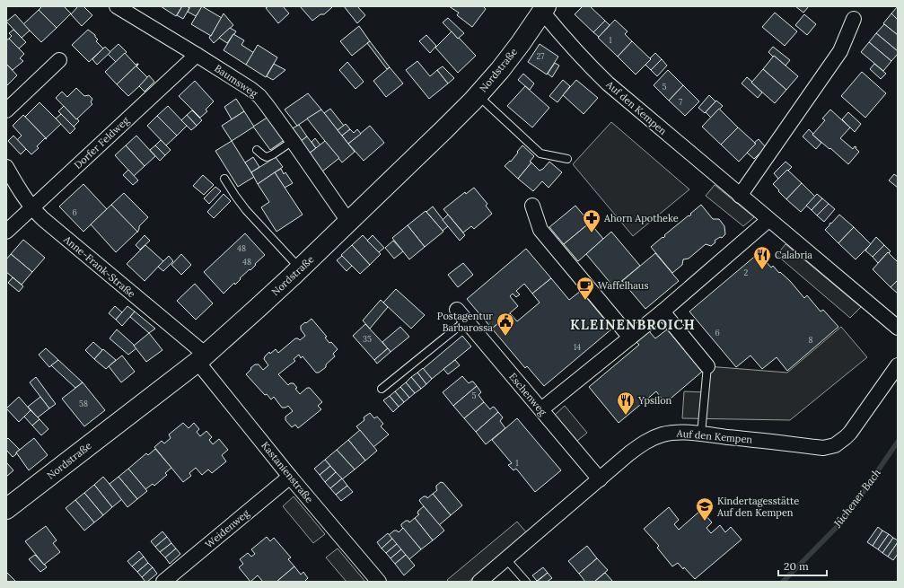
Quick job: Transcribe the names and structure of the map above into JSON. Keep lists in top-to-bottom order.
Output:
{
  "streets": {
    "street": [
      "Nordstraße",
      "Baumsweg",
      "Auf den Kempen",
      "Dorfer Feldweg",
      "Anne-Frank-Straße",
      "Eschenweg",
      "Kastanienstraße",
      "Weidenweg"
    ]
  },
  "crossings": [
    ["Nordstraße", "Baumsweg"],
    ["Nordstraße", "Auf den Kempen"],
    ["Nordstraße", "Anne-Frank-Straße"],
    ["Nordstraße", "Kastanienstraße"],
    ["Baumsweg", "Dorfer Feldweg"],
    ["Auf den Kempen", "Eschenweg"],
    ["Dorfer Feldweg", "Anne-Frank-Straße"],
    ["Anne-Frank-Straße", "Kastanienstraße"],
    ["Kastanienstraße", "Weidenweg"]
  ],
  "districts": ["KLEINENBROICH"],
  "water": ["Jüchener Bach"],
  "places": {
    "pharmacy": ["Ahorn Apotheke"],
    "restaurant": ["Calabria", "Ypsilon"],
    "cafe": ["Waffelhaus"],
    "public building": ["Postagentur Barbarossa"],
    "school or university": ["Kindertagesstätte Auf den Kempen"]
  },
  "house_numbers": [
    "1",
    "27",
    "5",
    "7",
    "6",
    "48",
    "48",
    "2",
    "6",
    "35",
    "8",
    "14",
    "5",
    "58",
    "1"
  ],
  "scale_bar": "20 m"
}
